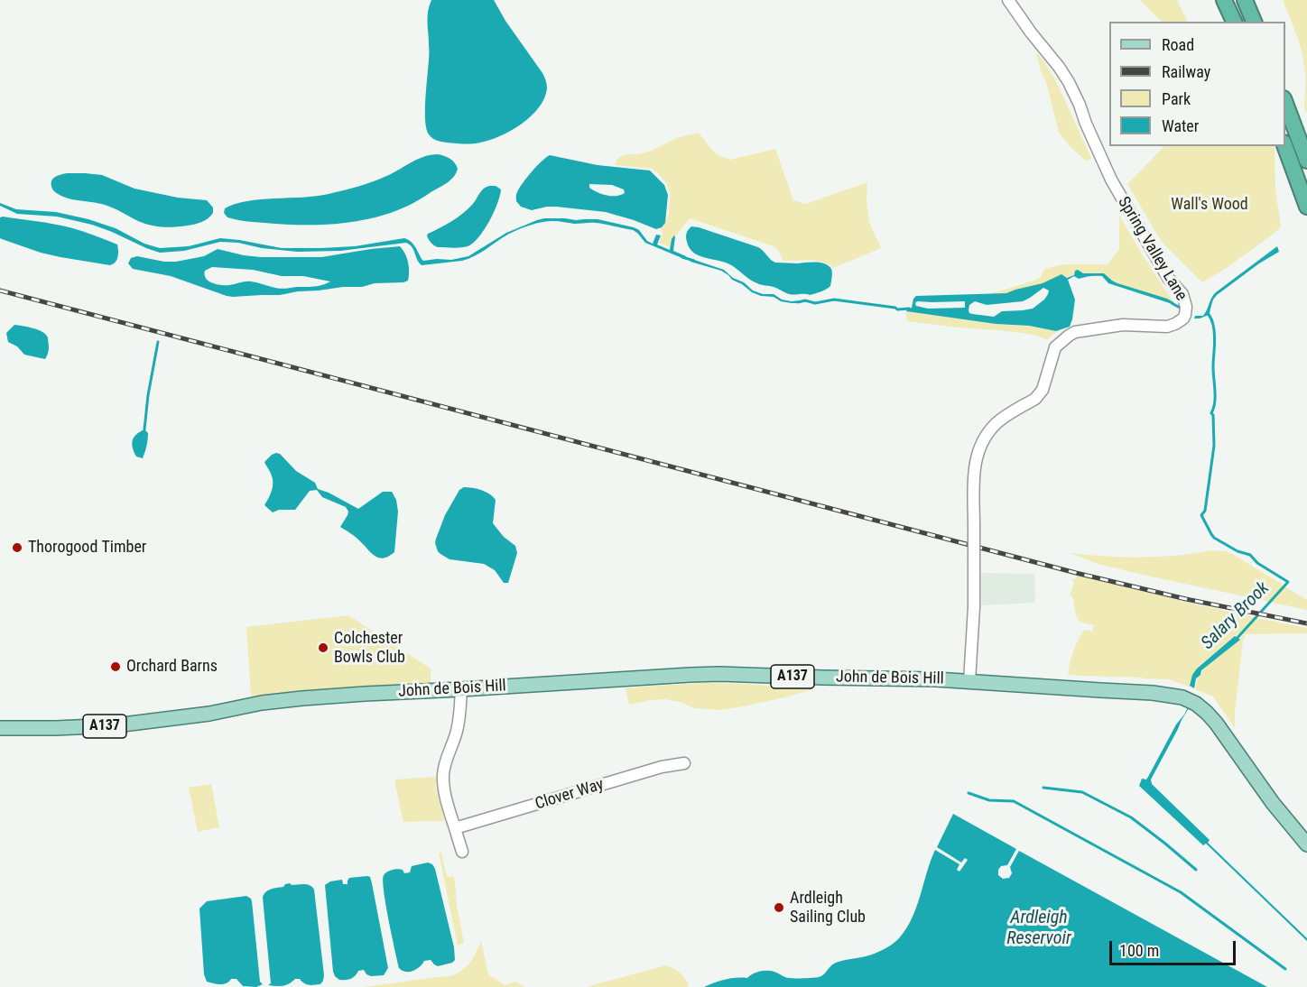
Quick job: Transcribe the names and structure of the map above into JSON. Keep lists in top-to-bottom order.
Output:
{
  "streets": {
    "main road": ["A137", "John de Bois Hill"],
    "street": ["Spring Valley Lane", "Clover Way"]
  },
  "crossings": [
    ["Spring Valley Lane", "John de Bois Hill"]
  ],
  "water": ["Salary Brook", "Ardleigh Reservoir"],
  "parks": ["Wall's Wood"],
  "places": [
    "Thorogood Timber",
    "Colchester Bowls Club",
    "Orchard Barns",
    "Ardleigh Sailing Club"
  ],
  "legend": [
    "Road",
    "Railway",
    "Park",
    "Water"
  ],
  "scale_bar": "100 m"
}
